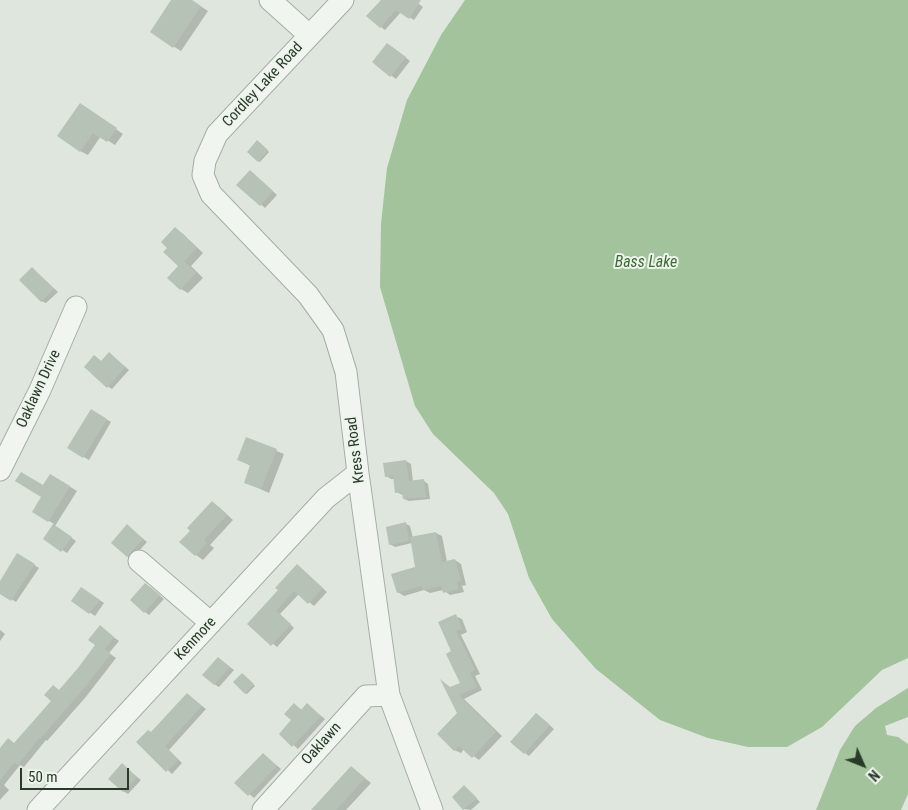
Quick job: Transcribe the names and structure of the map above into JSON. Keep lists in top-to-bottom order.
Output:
{
  "streets": {
    "street": [
      "Cordley Lake Road",
      "Oaklawn Drive",
      "Kress Road",
      "Kenmore",
      "Oaklawn"
    ]
  },
  "crossings": [
    ["Cordley Lake Road", "Kress Road"],
    ["Kress Road", "Kenmore"],
    ["Kress Road", "Oaklawn"]
  ],
  "water": ["Bass Lake"],
  "scale_bar": "50 m",
  "north": "bottom right"
}
